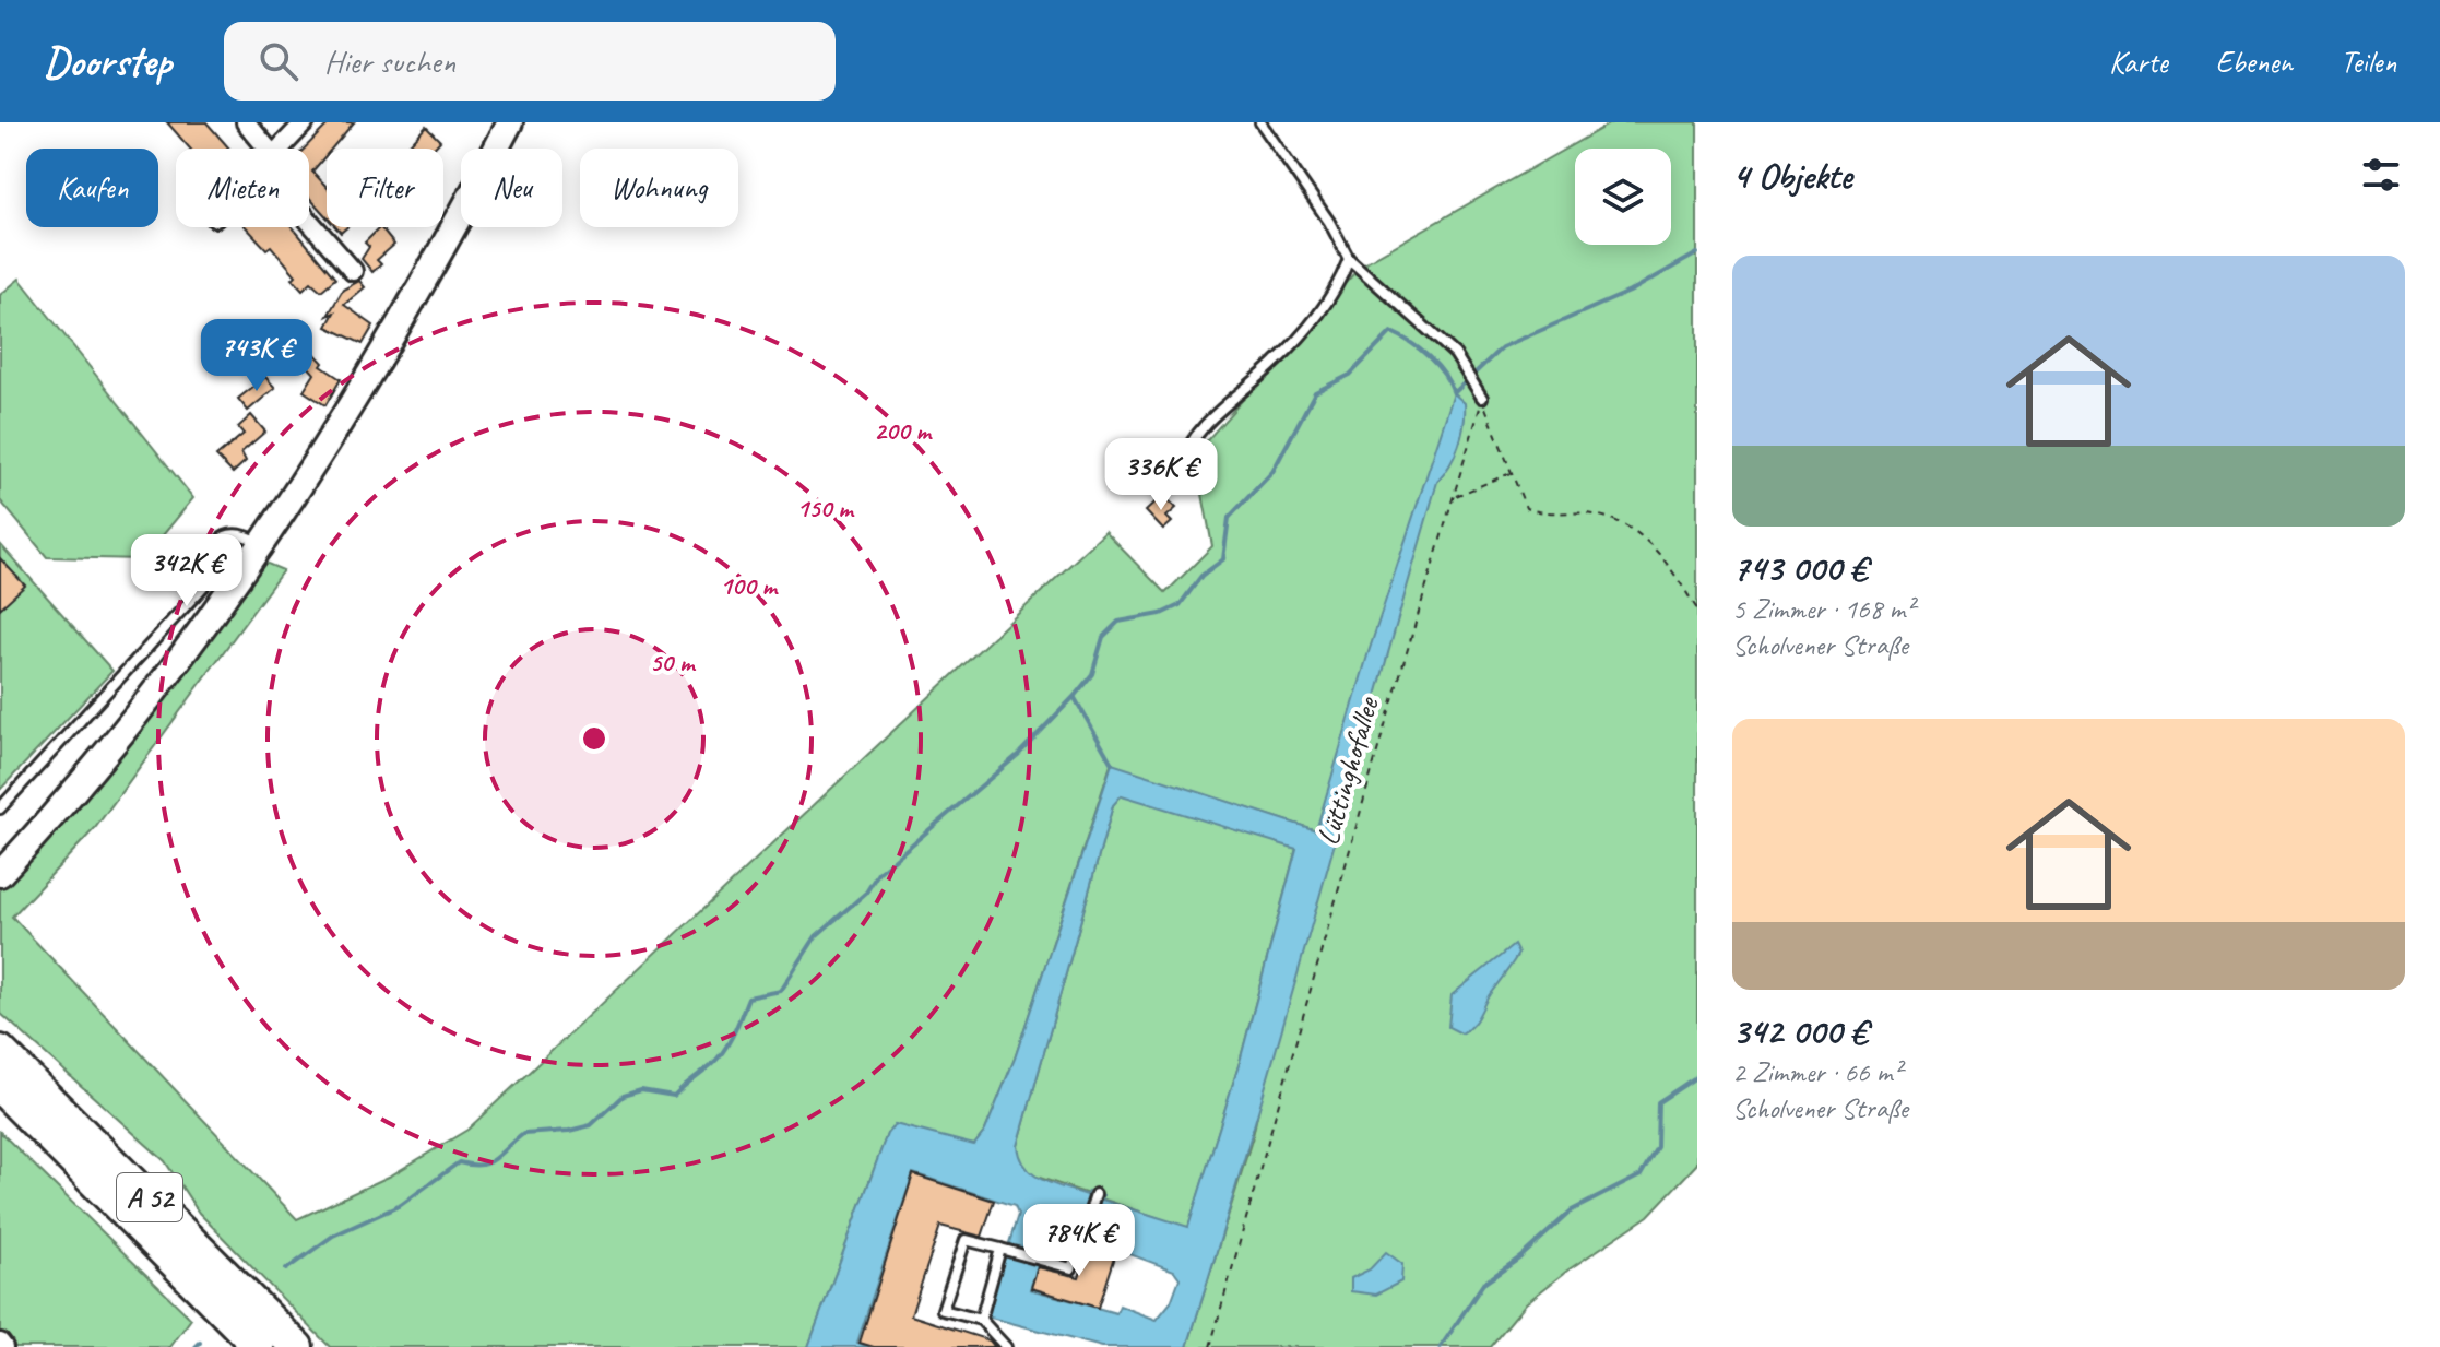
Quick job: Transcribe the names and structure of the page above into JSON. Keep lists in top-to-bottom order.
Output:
{
  "streets": {
    "highway": ["A 52"],
    "path": ["Lüttinghofallee"]
  },
  "page": {
    "header": "Doorstep",
    "search": "Hier suchen",
    "nav": ["Karte", "Ebenen", "Teilen"],
    "heading": "4 Objekte",
    "chip": [
      "Kaufen",
      "Mieten",
      "Filter",
      "Neu",
      "Wohnung"
    ],
    "list": [
      {
        "name": "743 000 €",
        "note": "5 Zimmer · 168 m² · Scholvener Straße"
      },
      {
        "name": "342 000 €",
        "note": "2 Zimmer · 66 m² · Scholvener Straße"
      }
    ],
    "price": [
      "743K €",
      "336K €",
      "342K €",
      "784K €"
    ]
  },
  "rings": [
    "200 m",
    "150 m",
    "100 m",
    "50 m"
  ]
}
